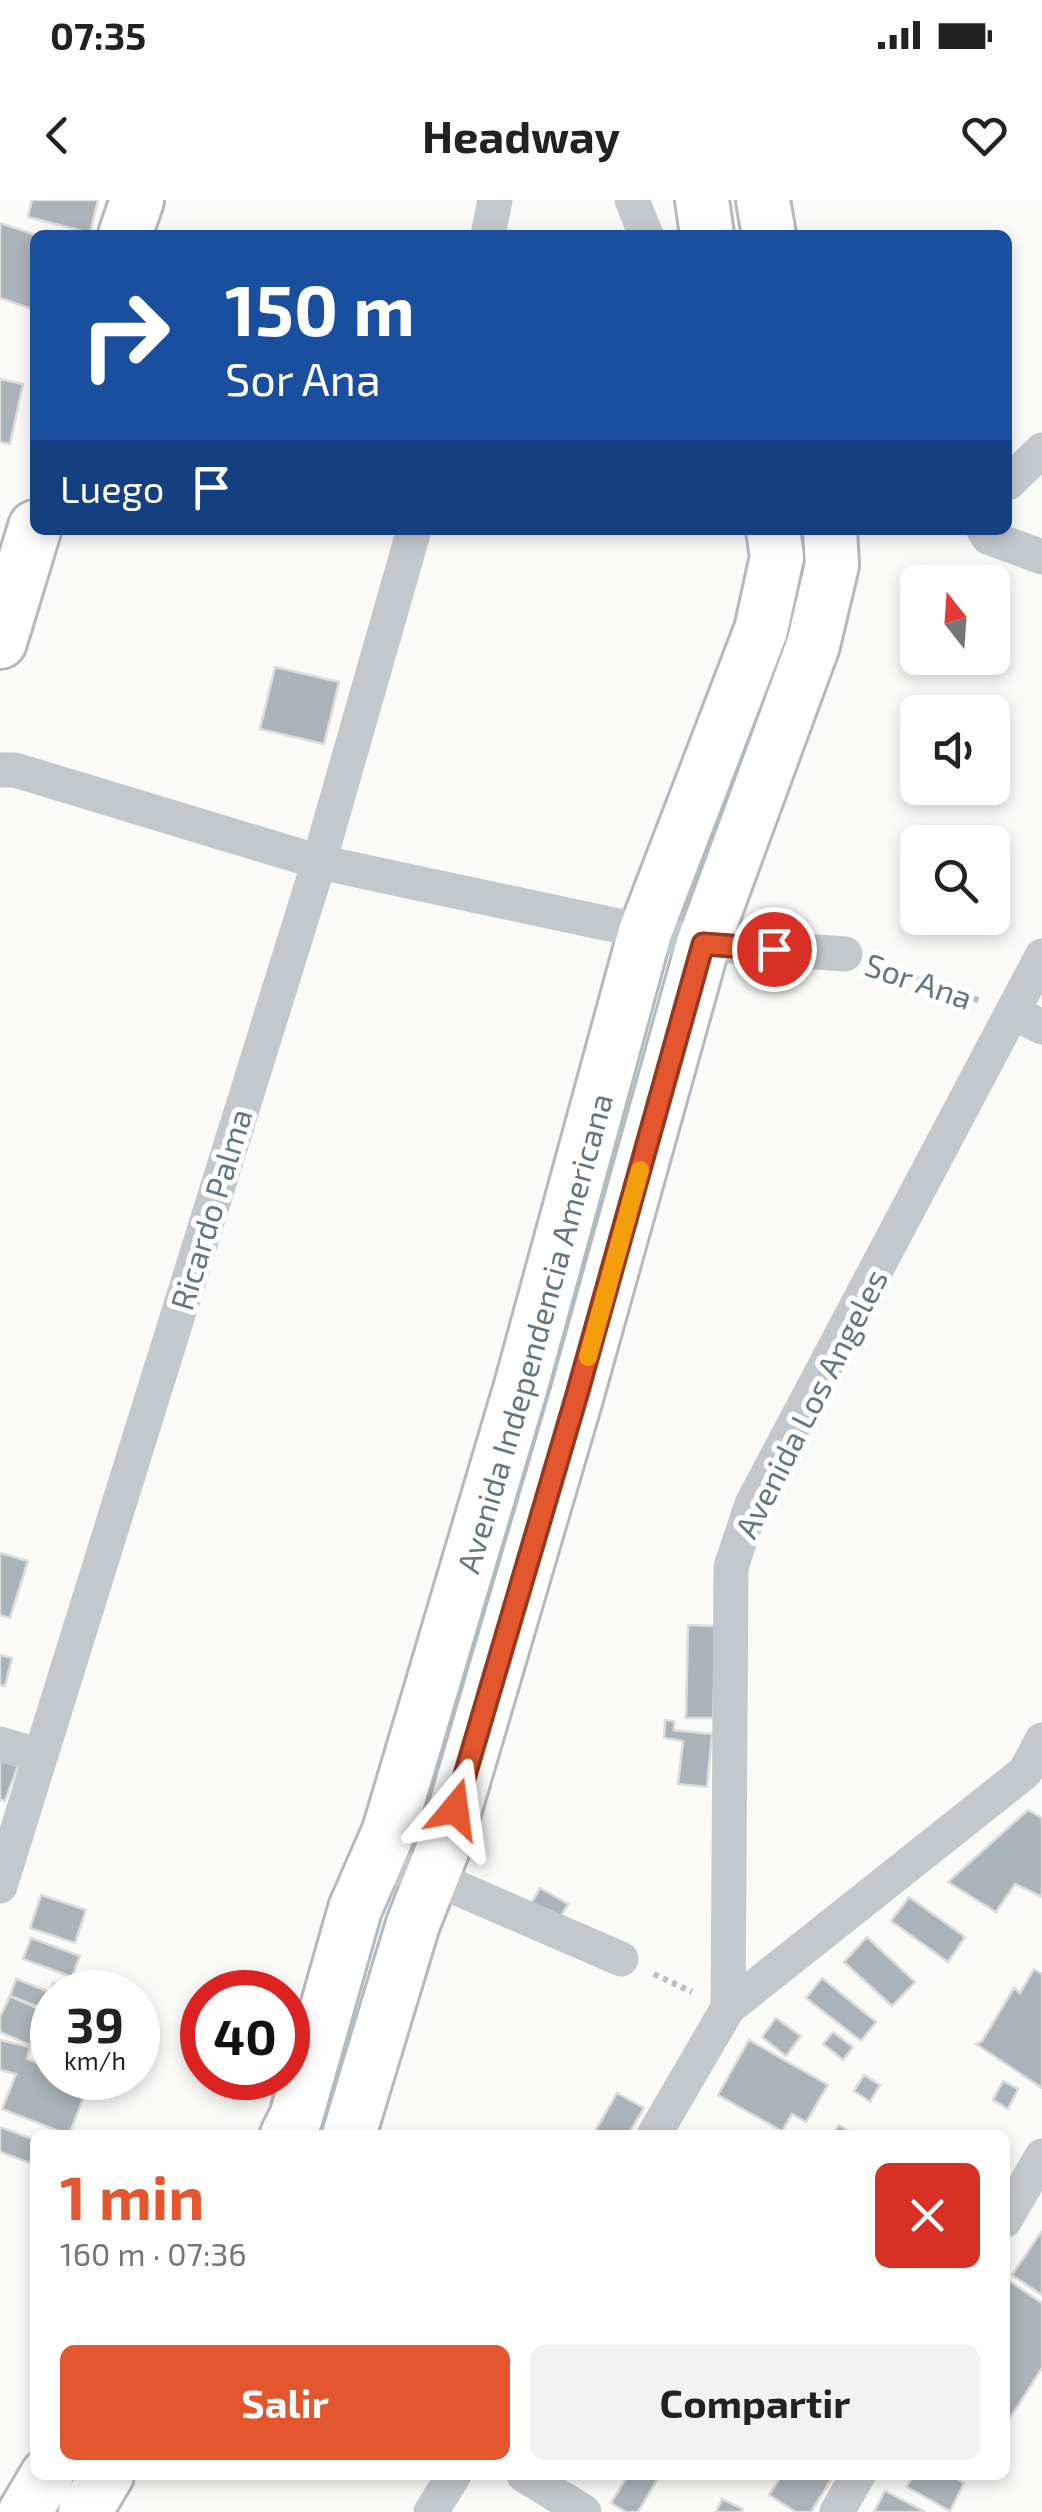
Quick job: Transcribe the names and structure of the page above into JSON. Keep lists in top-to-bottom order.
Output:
{
  "streets": {
    "street": [
      "Sor Ana",
      "Ricardo Palma",
      "Avenida Independencia Americana",
      "Avenida Los Angeles"
    ]
  },
  "crossings": [
    ["Sor Ana", "Ricardo Palma"],
    ["Sor Ana", "Avenida Independencia Americana"],
    ["Sor Ana", "Avenida Los Angeles"]
  ],
  "north": "top",
  "page": {
    "status": "07:35",
    "header": "Headway",
    "turn": ["150 m", "Sor Ana"],
    "then": "Luego",
    "speed": "39 km/h",
    "limit": "40",
    "heading": ["1 min", "160 m · 07:36"],
    "buttons": ["Salir", "Compartir"]
  }
}
